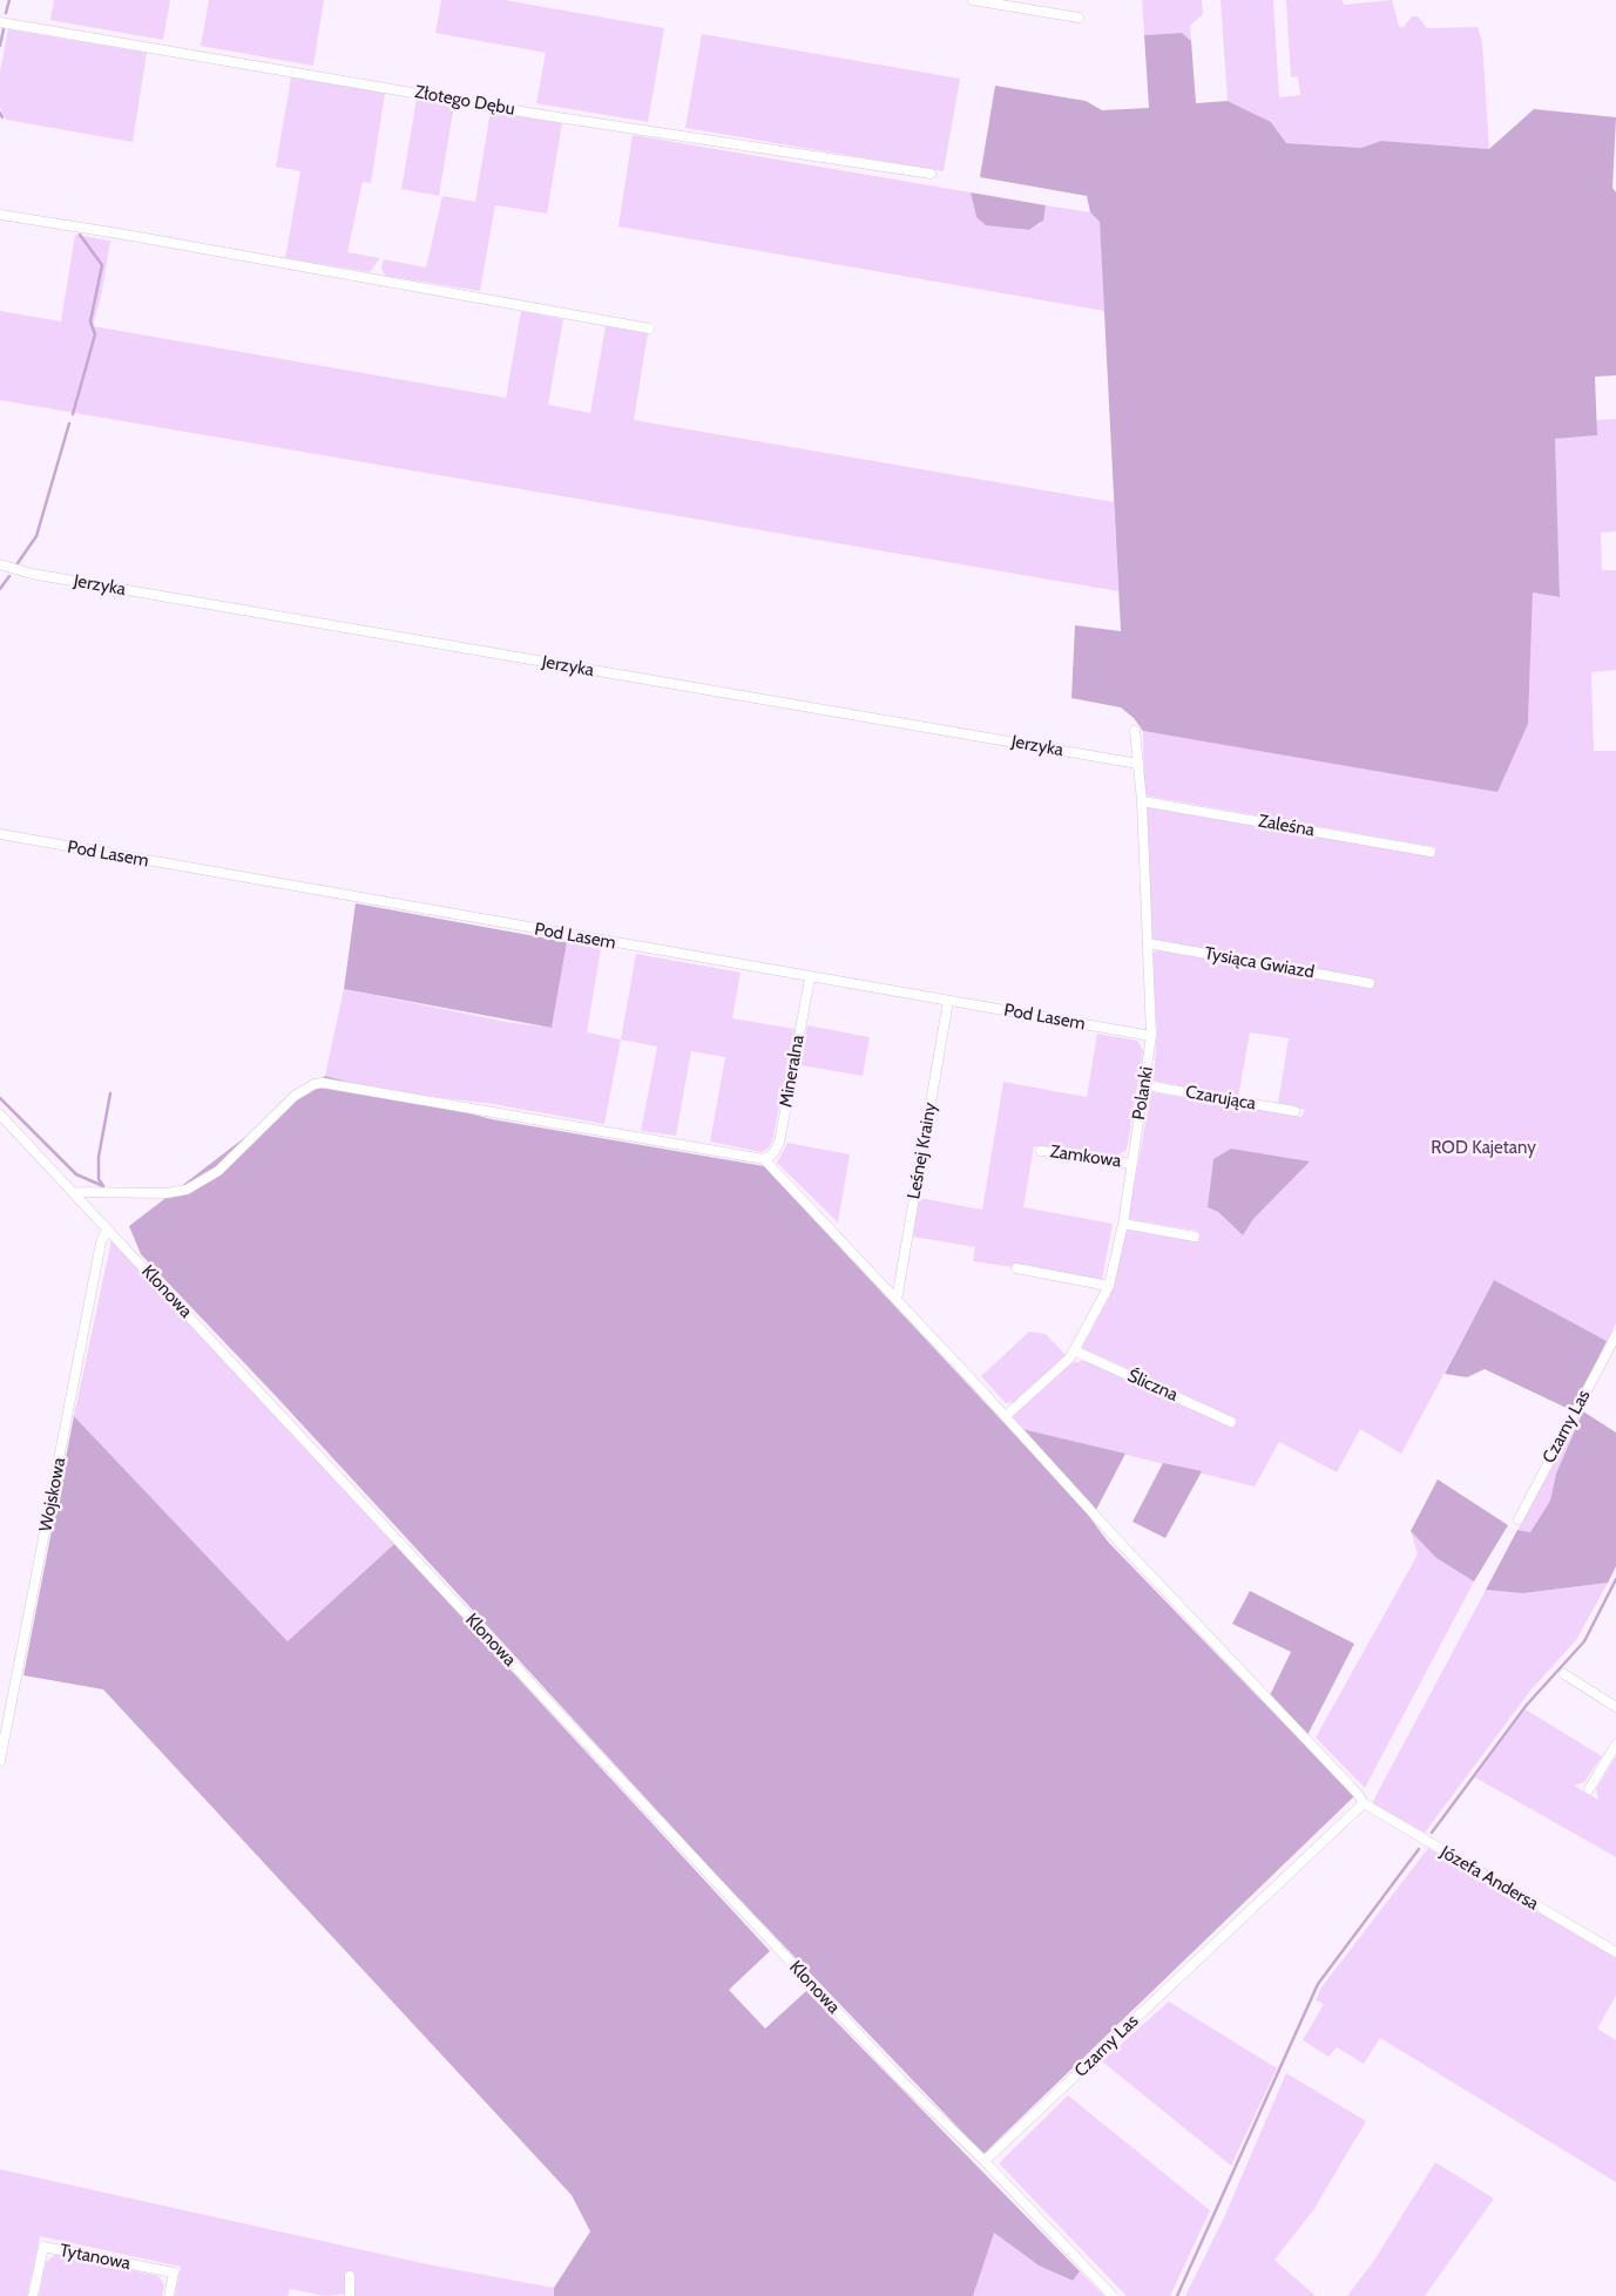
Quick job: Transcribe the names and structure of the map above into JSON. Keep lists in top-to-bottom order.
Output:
{
  "streets": {
    "street": [
      "Złotego Dębu",
      "Jerzyka",
      "Zaleśna",
      "Pod Lasem",
      "Tysiąca Gwiazd",
      "Mineralna",
      "Polanki",
      "Czarująca",
      "Leśnej Krainy",
      "Zamkowa",
      "Klonowa",
      "Śliczna",
      "Czarny Las",
      "Wojskowa",
      "Józefa Andersa",
      "Tytanowa"
    ]
  },
  "crossings": [
    ["Jerzyka", "Polanki"],
    ["Zaleśna", "Polanki"],
    ["Pod Lasem", "Mineralna"],
    ["Pod Lasem", "Polanki"],
    ["Pod Lasem", "Leśnej Krainy"],
    ["Tysiąca Gwiazd", "Polanki"],
    ["Polanki", "Czarująca"],
    ["Polanki", "Zamkowa"],
    ["Polanki", "Śliczna"],
    ["Klonowa", "Czarny Las"],
    ["Klonowa", "Wojskowa"],
    ["Czarny Las", "Józefa Andersa"]
  ],
  "parks": ["ROD Kajetany"]
}
